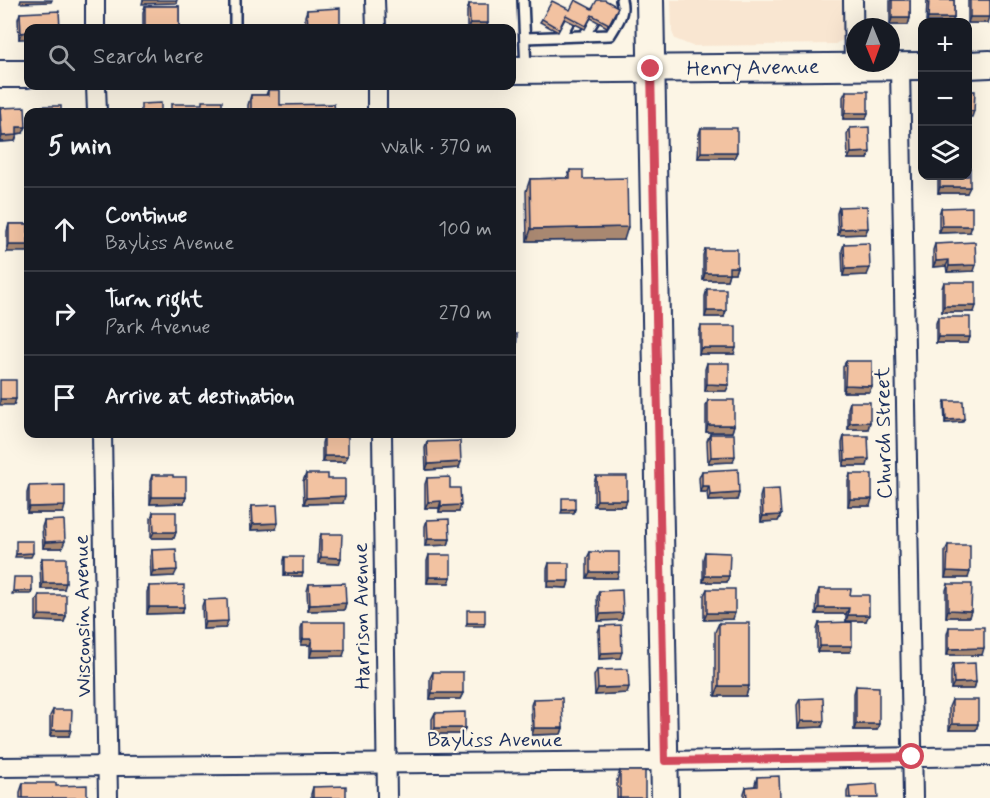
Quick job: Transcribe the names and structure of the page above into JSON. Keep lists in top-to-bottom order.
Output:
{
  "streets": {
    "street": [
      "Henry Avenue",
      "Church Street",
      "Wisconsin Avenue",
      "Harrison Avenue",
      "Bayliss Avenue"
    ]
  },
  "crossings": [
    ["Church Street", "Bayliss Avenue"],
    ["Wisconsin Avenue", "Bayliss Avenue"],
    ["Harrison Avenue", "Bayliss Avenue"]
  ],
  "north": "bottom",
  "page": {
    "map_buttons": ["+", "−"],
    "search": "Search here",
    "heading": ["5 min", "Walk · 370 m"],
    "list": [
      ["Continue", "Bayliss Avenue", "100 m"],
      ["Turn right", "Park Avenue", "270 m"],
      "Arrive at destination"
    ]
  }
}
